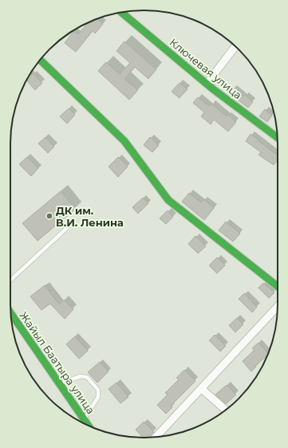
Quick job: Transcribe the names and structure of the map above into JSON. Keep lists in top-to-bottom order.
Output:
{
  "streets": {
    "main road": ["Ключевая улица", "Жайыл Баатыра улица"]
  },
  "places": ["ДК им. В.И. Ленина"]
}
